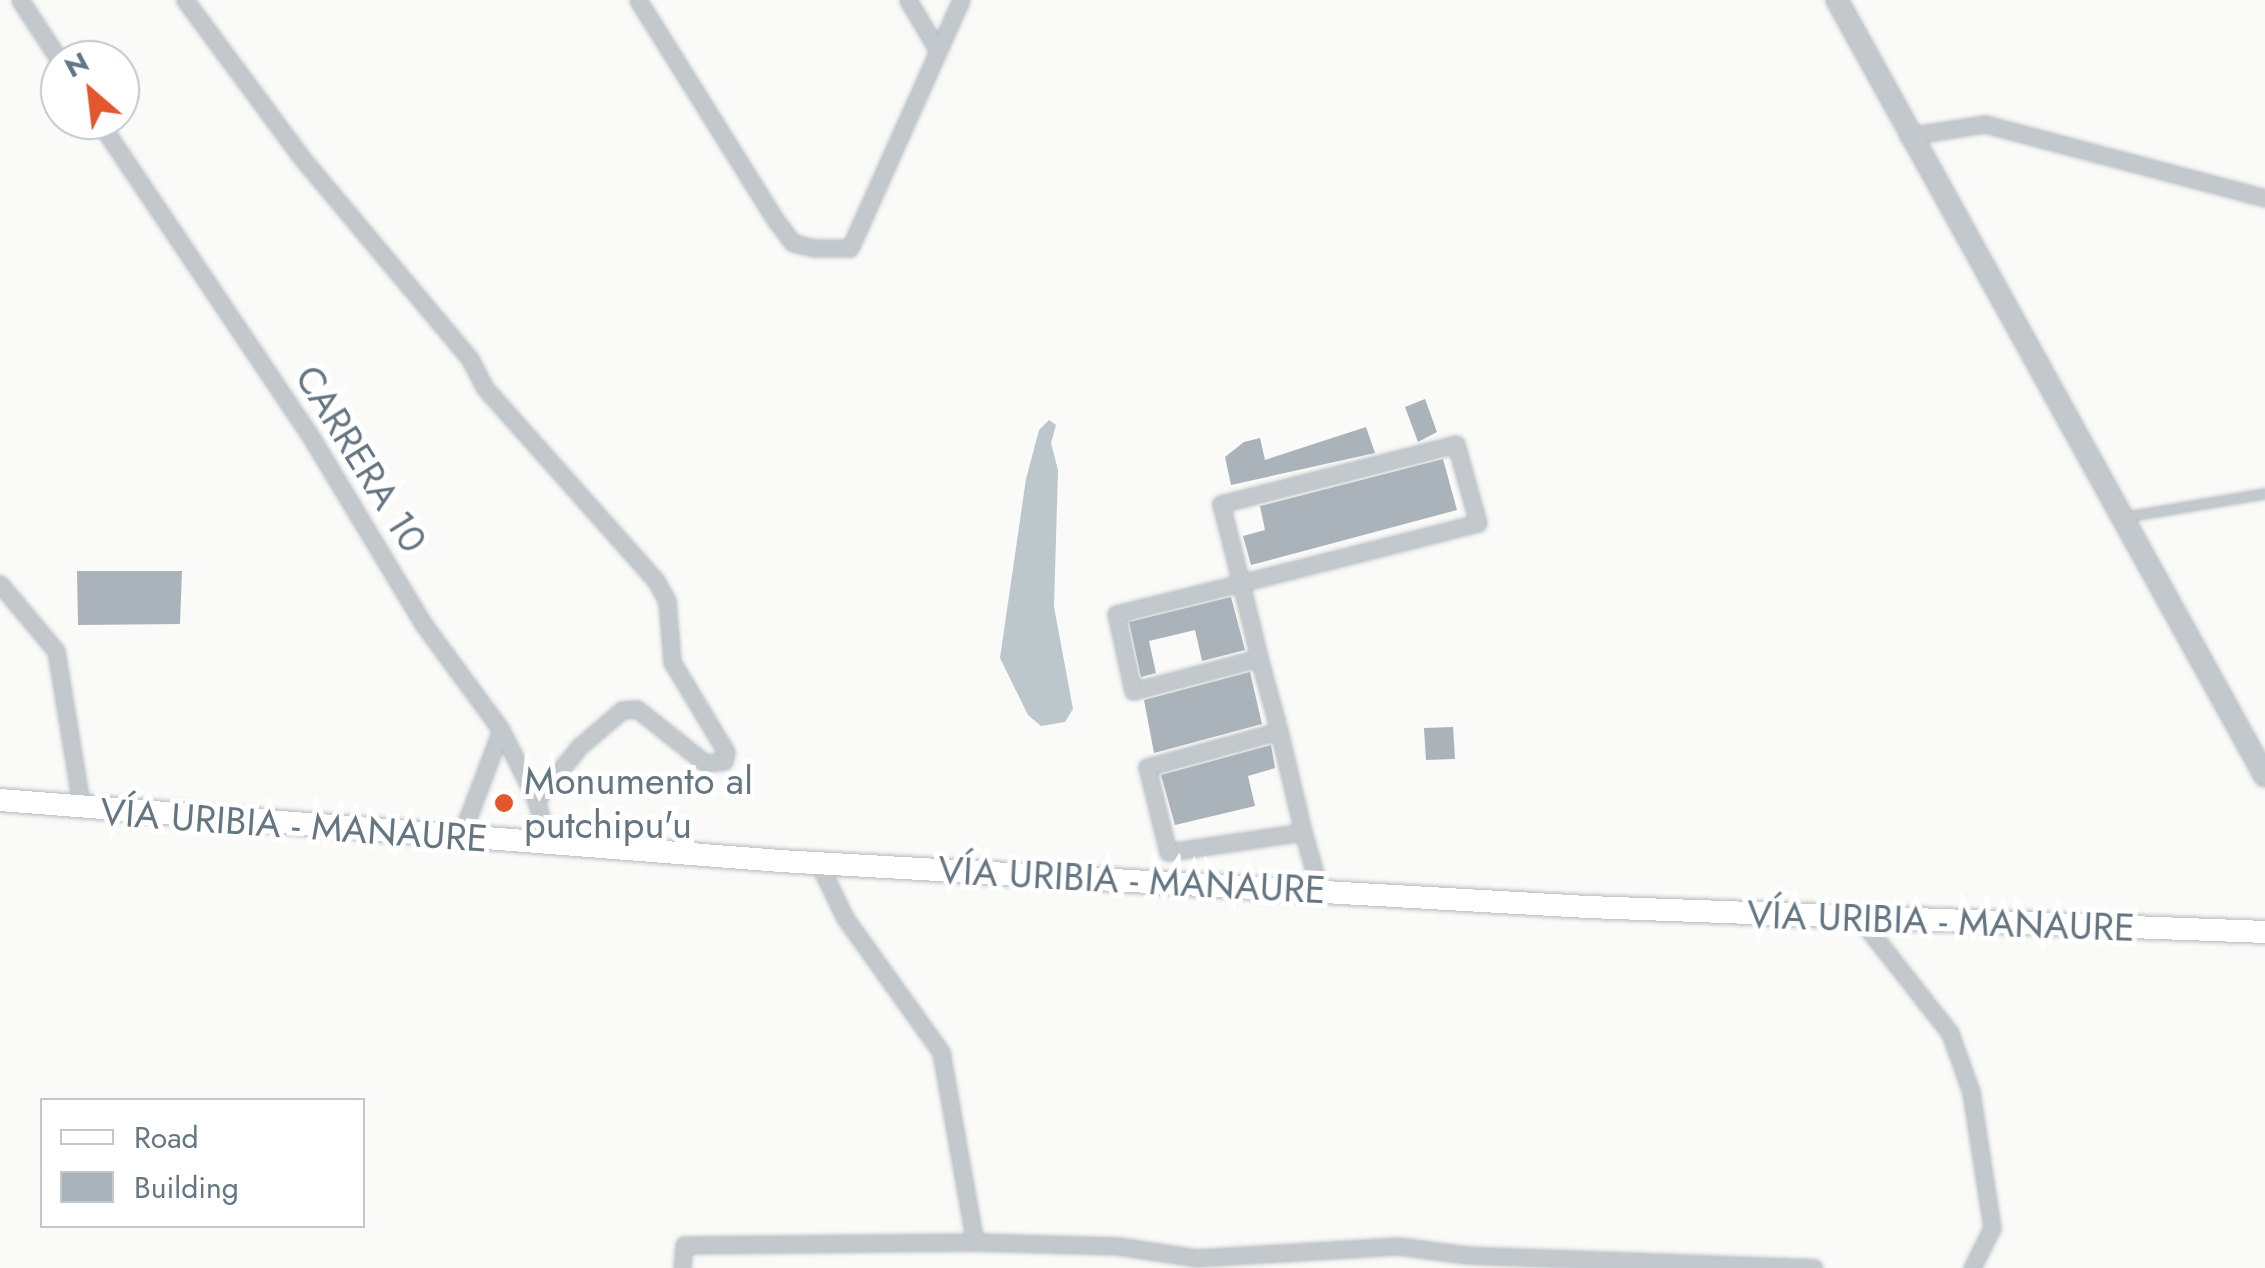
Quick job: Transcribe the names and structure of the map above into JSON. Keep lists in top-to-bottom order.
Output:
{
  "streets": {
    "main road": ["VÍA URIBIA - MANAURE"],
    "street": ["CARRERA 10"]
  },
  "crossings": [
    ["CARRERA 10", "VÍA URIBIA - MANAURE"]
  ],
  "places": ["Monumento al putchipu'u"],
  "legend": ["Road", "Building"],
  "north": "top left"
}
